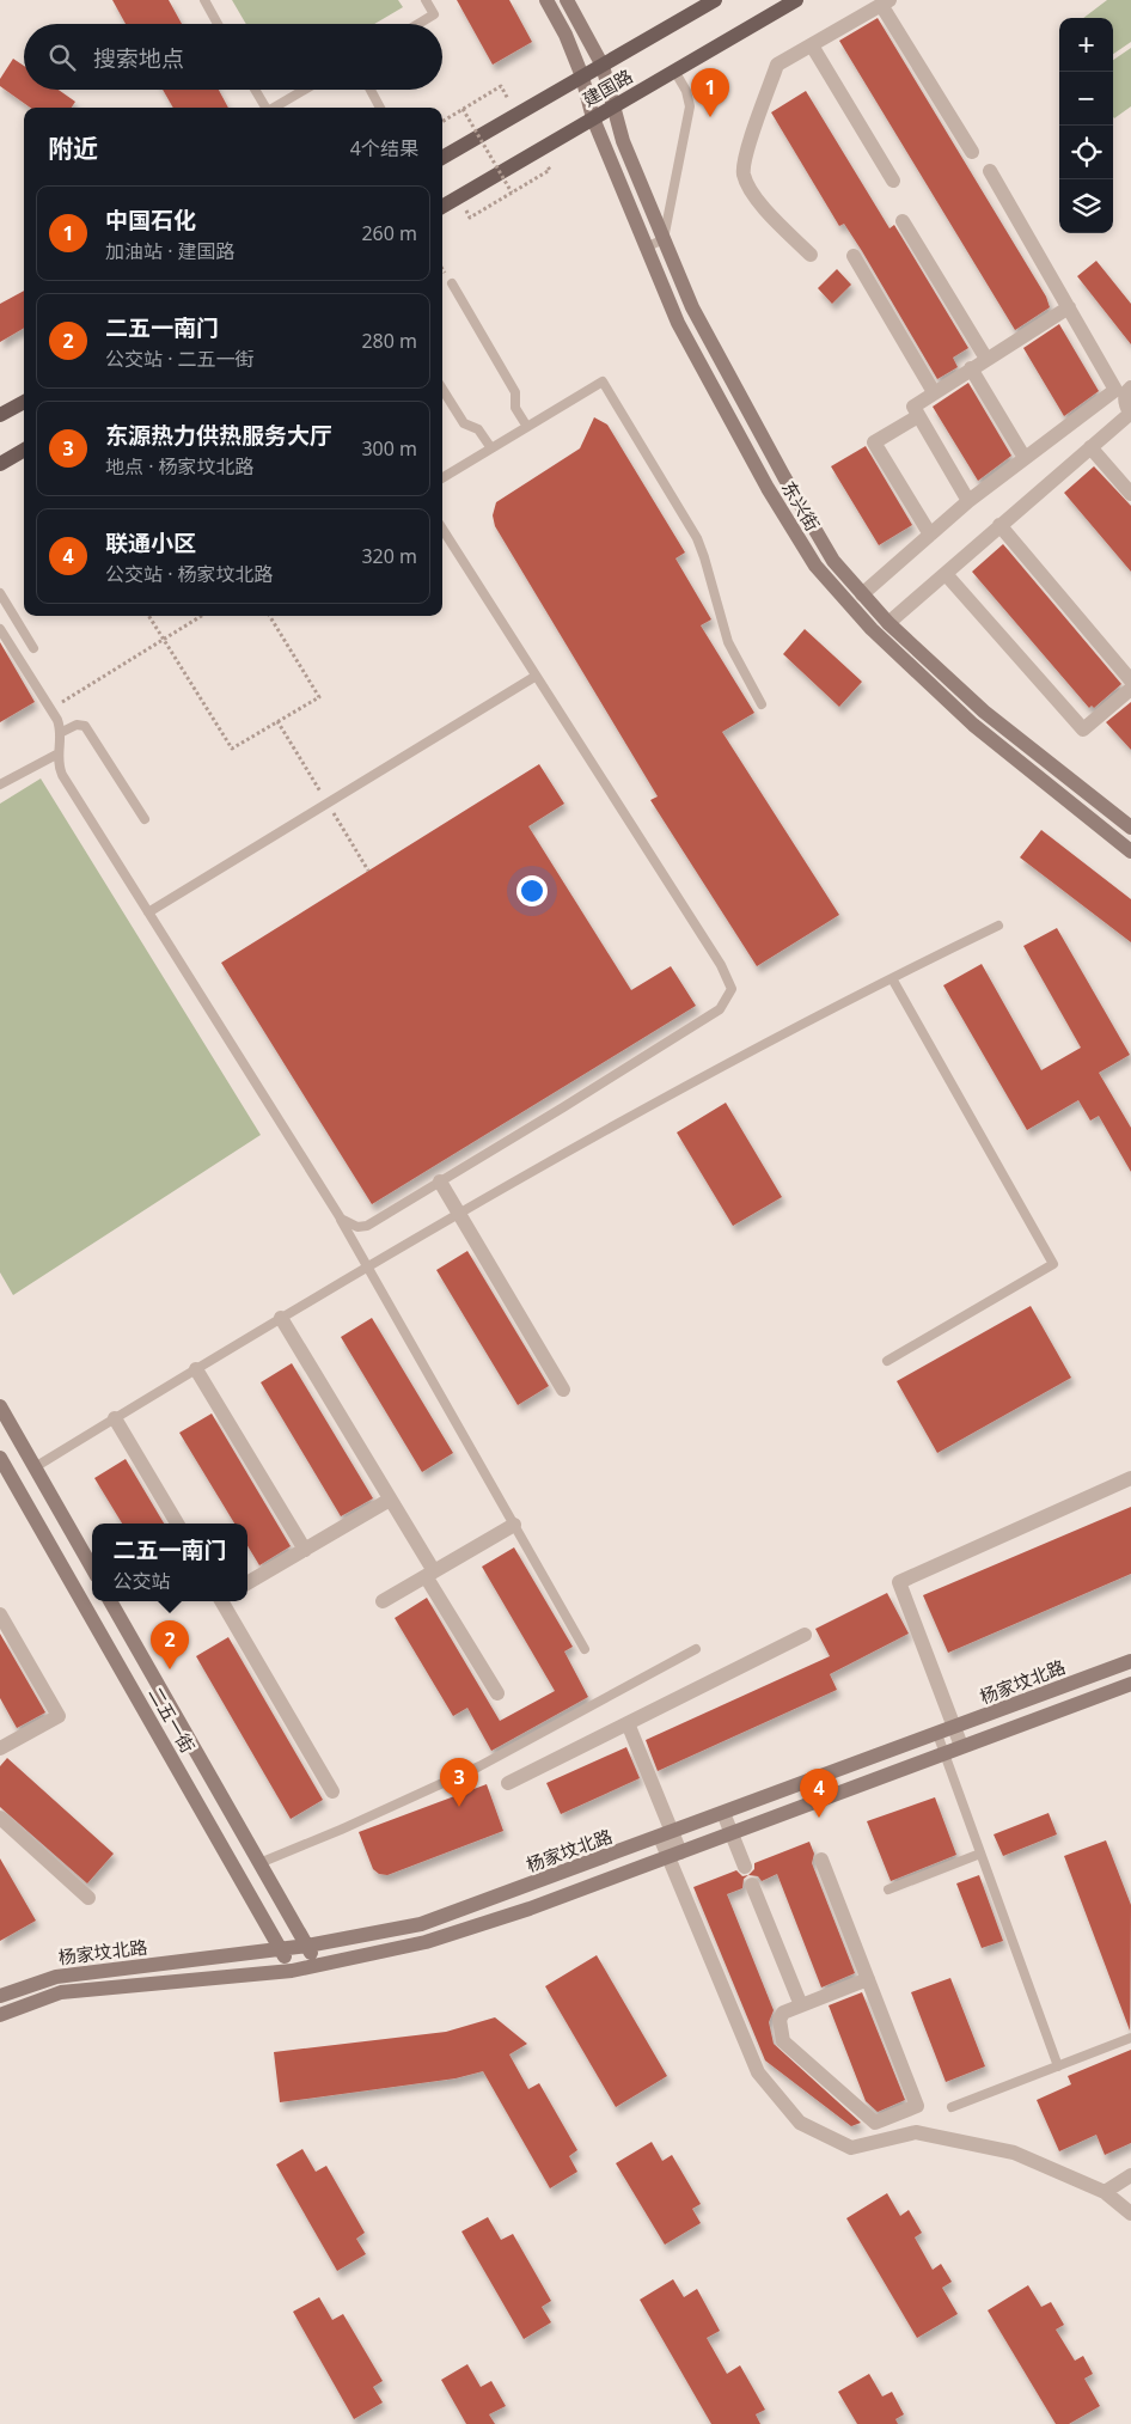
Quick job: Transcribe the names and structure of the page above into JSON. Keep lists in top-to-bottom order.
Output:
{
  "streets": {
    "main road": [
      "建国路",
      "东兴街",
      "杨家坟北路",
      "二五一街"
    ]
  },
  "crossings": [
    ["建国路", "东兴街"],
    ["杨家坟北路", "二五一街"]
  ],
  "page": {
    "map_buttons": ["+", "−"],
    "search": "搜索地点",
    "pins": [
      "1",
      "2",
      "3",
      "4"
    ],
    "heading": ["附近", "4个结果"],
    "list": [
      {
        "mark": "1",
        "name": "中国石化",
        "note": "加油站 · 建国路",
        "value": "260 m"
      },
      {
        "mark": "2",
        "name": "二五一南门",
        "note": "公交站 · 二五一街",
        "value": "280 m"
      },
      {
        "mark": "3",
        "name": "东源热力供热服务大厅",
        "note": "地点 · 杨家坟北路",
        "value": "300 m"
      },
      {
        "mark": "4",
        "name": "联通小区",
        "note": "公交站 · 杨家坟北路",
        "value": "320 m"
      }
    ],
    "popup": ["二五一南门", "公交站"]
  }
}
